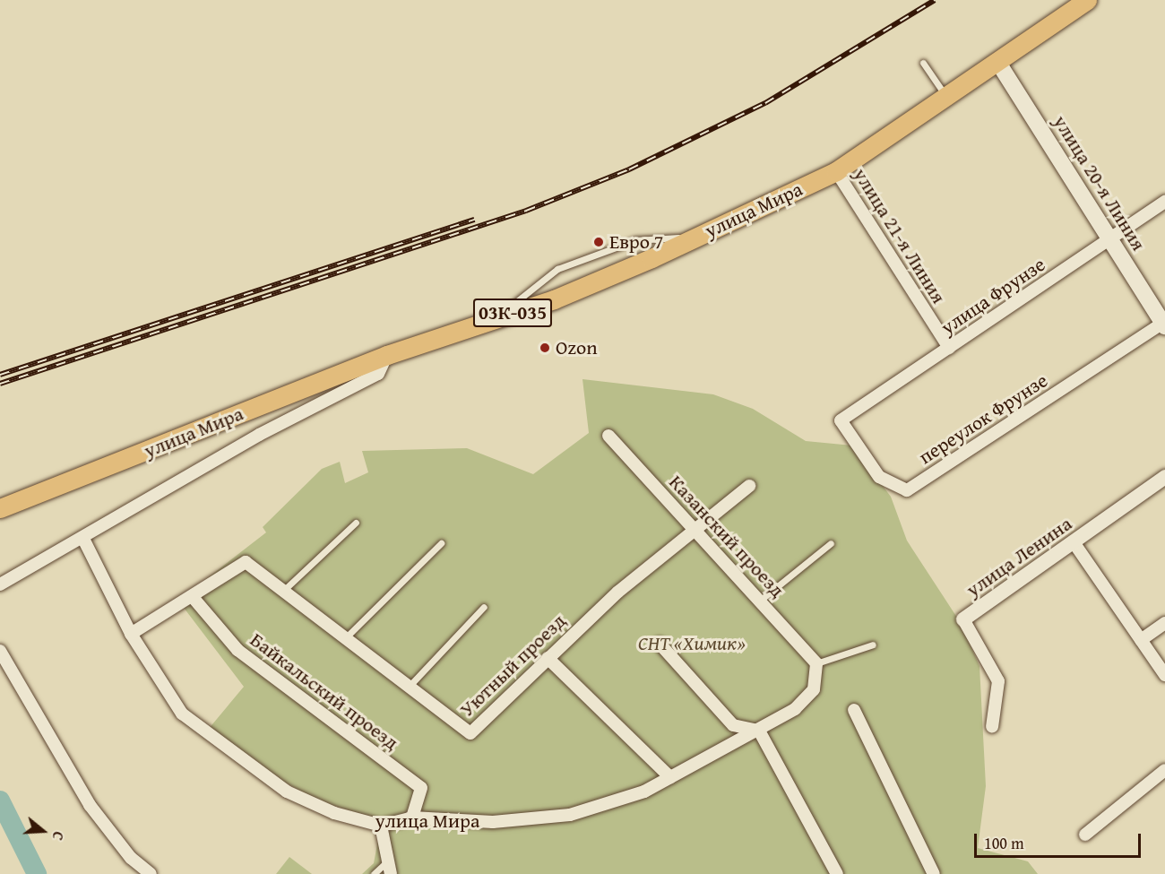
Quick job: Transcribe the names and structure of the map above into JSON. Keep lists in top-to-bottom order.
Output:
{
  "streets": {
    "main road": ["улица 20-я Линия", "улица Мира", "03К-035"],
    "street": [
      "улица 21-я Линия",
      "улица Фрунзе",
      "переулок Фрунзе",
      "Казанский проезд",
      "улица Ленина",
      "Уютный проезд",
      "Байкальский проезд"
    ]
  },
  "crossings": [
    ["улица 20-я Линия", "улица Мира"],
    ["улица 20-я Линия", "улица Фрунзе"],
    ["улица 20-я Линия", "переулок Фрунзе"],
    ["улица Мира", "улица 21-я Линия"],
    ["улица Мира", "Казанский проезд"],
    ["улица Мира", "Байкальский проезд"],
    ["улица 21-я Линия", "улица Фрунзе"],
    ["улица Фрунзе", "переулок Фрунзе"],
    ["Казанский проезд", "Уютный проезд"],
    ["Уютный проезд", "Байкальский проезд"]
  ],
  "parks": ["СНТ «Химик»"],
  "places": ["Евро 7", "Ozon"],
  "scale_bar": "100 m",
  "north": "right"
}
